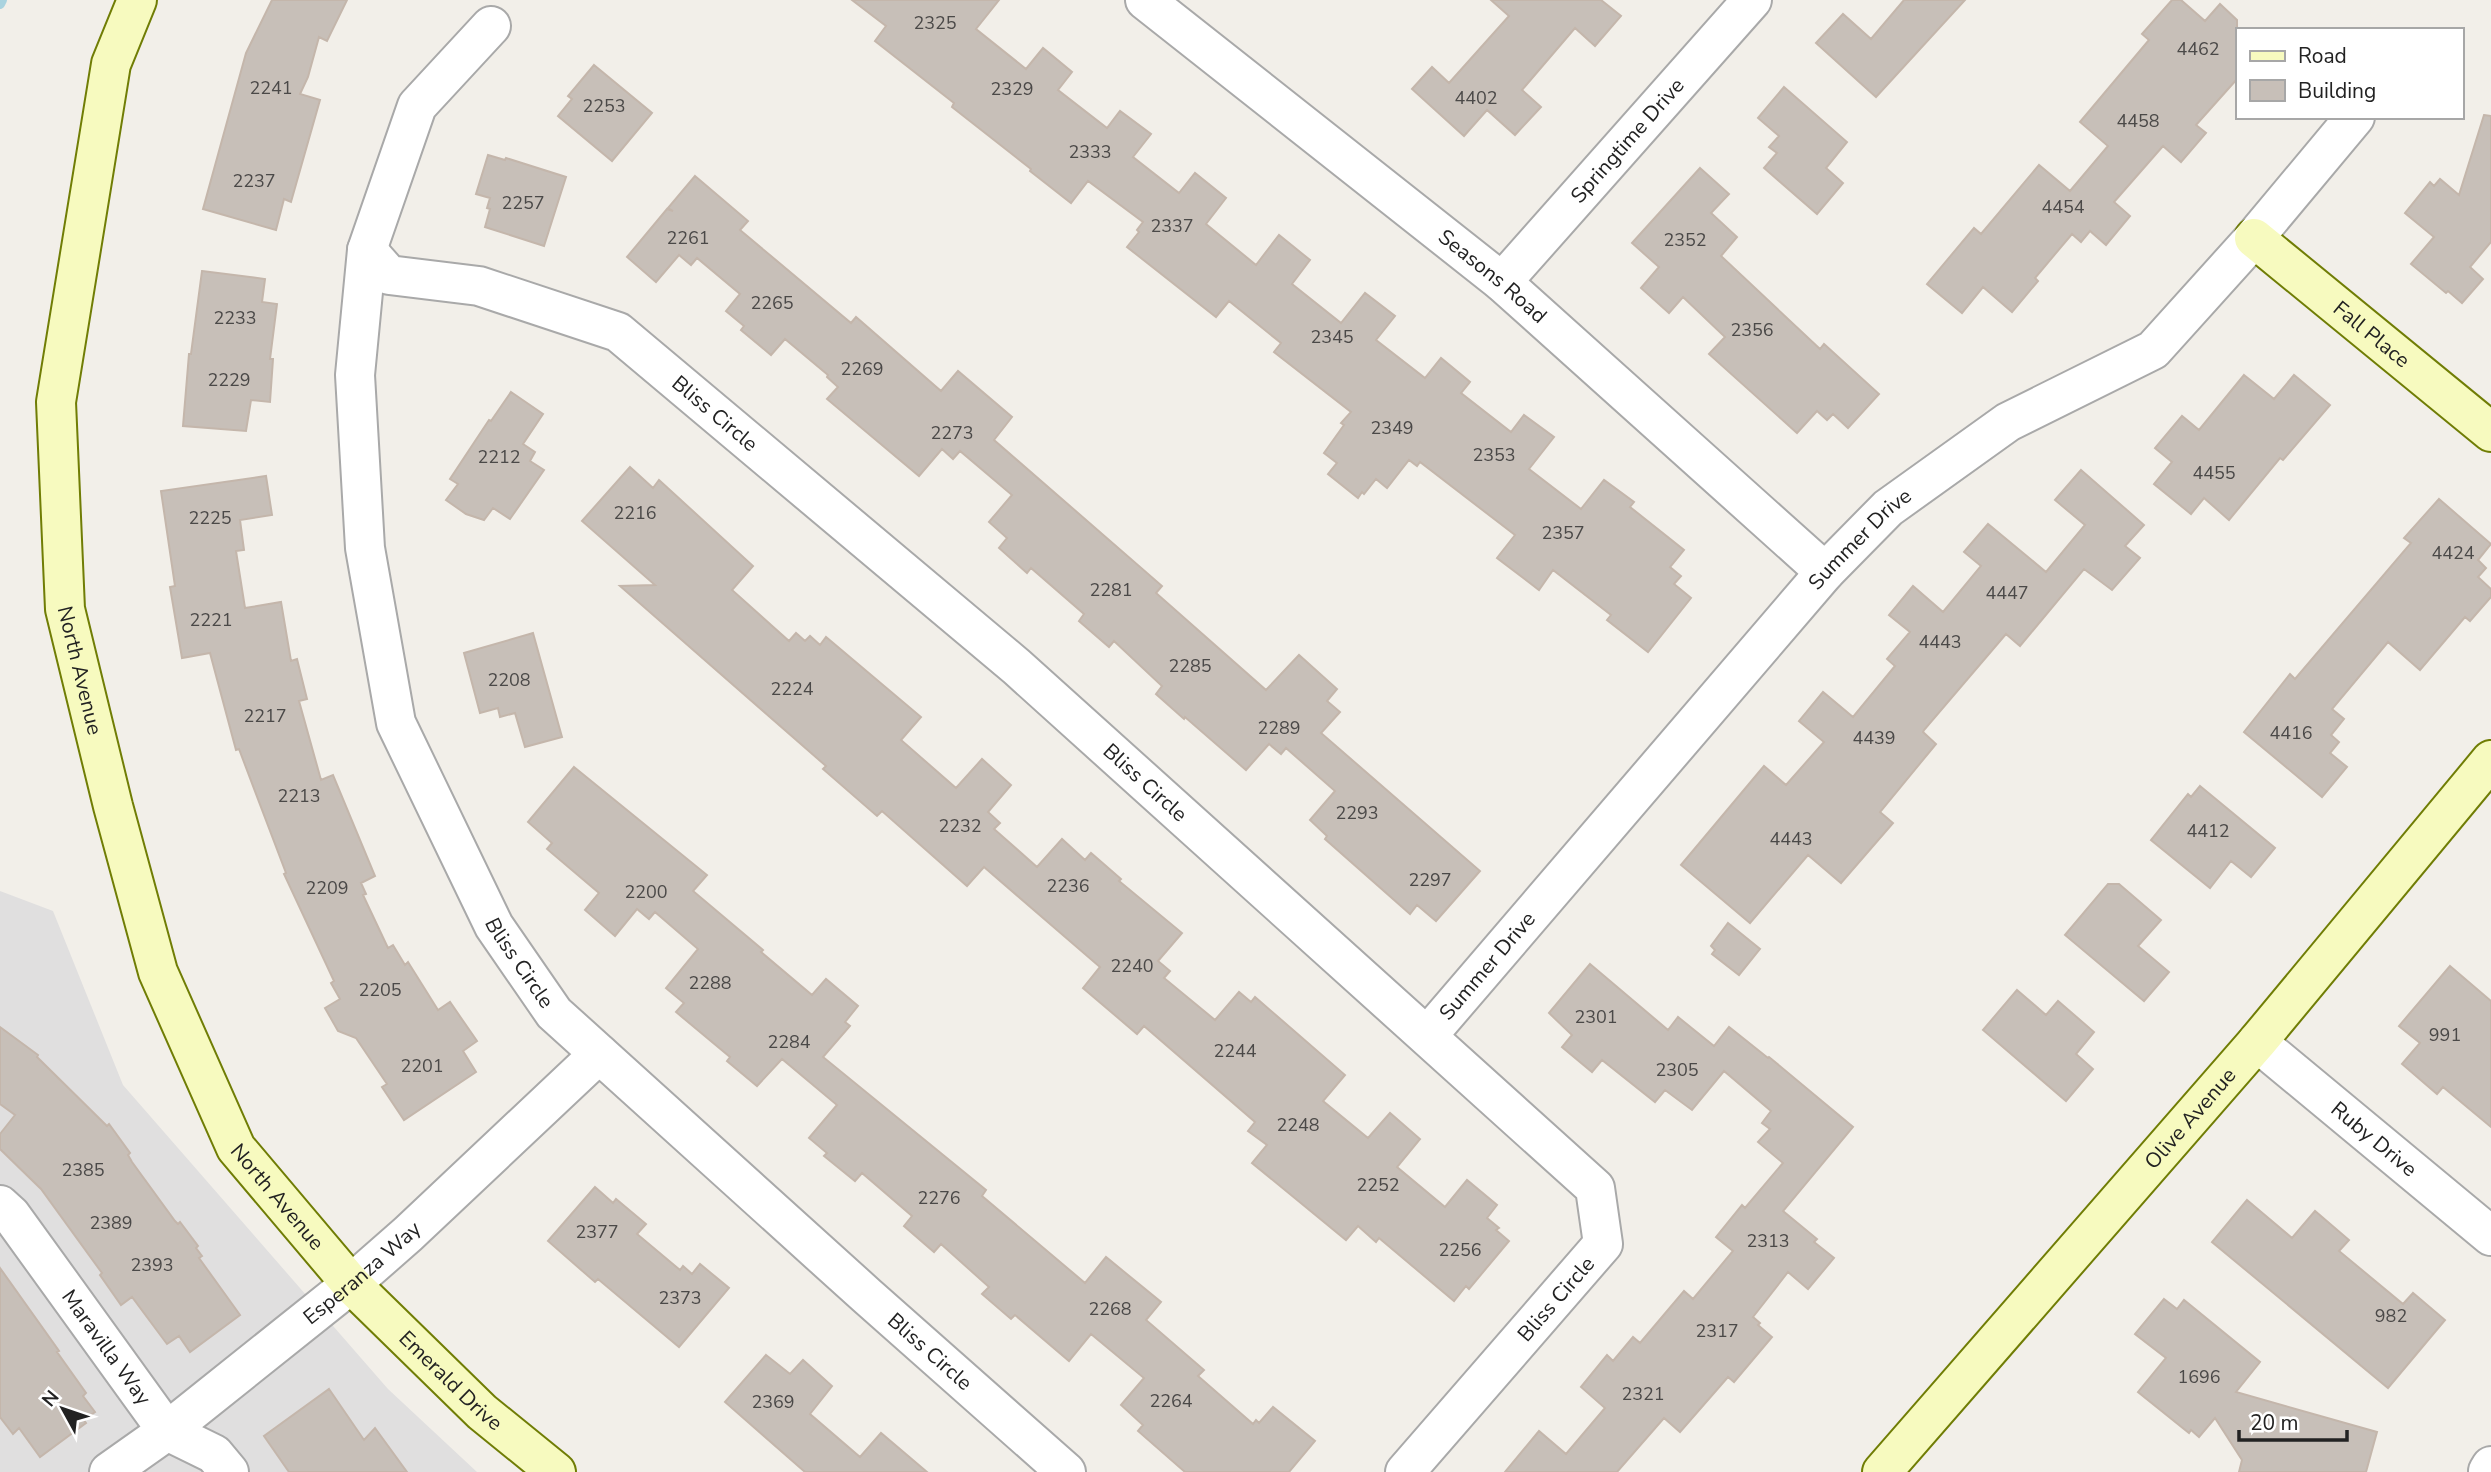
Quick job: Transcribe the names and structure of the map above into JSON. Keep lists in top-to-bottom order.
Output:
{
  "streets": {
    "main road": [
      "Fall Place",
      "North Avenue",
      "Olive Avenue",
      "Emerald Drive"
    ],
    "street": [
      "Springtime Drive",
      "Seasons Road",
      "Bliss Circle",
      "Summer Drive",
      "Ruby Drive",
      "Esperanza Way",
      "Maravilla Way"
    ]
  },
  "crossings": [
    ["Springtime Drive", "Seasons Road"],
    ["Seasons Road", "Summer Drive"],
    ["Fall Place", "Summer Drive"],
    ["Bliss Circle", "Summer Drive"],
    ["Bliss Circle", "Esperanza Way"],
    ["North Avenue", "Esperanza Way"],
    ["North Avenue", "Emerald Drive"],
    ["Olive Avenue", "Ruby Drive"],
    ["Esperanza Way", "Maravilla Way"],
    ["Esperanza Way", "Emerald Drive"]
  ],
  "house_numbers": [
    "2325",
    "4462",
    "2241",
    "2329",
    "4402",
    "2253",
    "4458",
    "2333",
    "2237",
    "2257",
    "4454",
    "2337",
    "2261",
    "2352",
    "2265",
    "2233",
    "2356",
    "2345",
    "2269",
    "2229",
    "2349",
    "2273",
    "2353",
    "2212",
    "4455",
    "2216",
    "2225",
    "2357",
    "4424",
    "2281",
    "4447",
    "2221",
    "4443",
    "2285",
    "2208",
    "2224",
    "2217",
    "2289",
    "4416",
    "4439",
    "2213",
    "2293",
    "2232",
    "4412",
    "4443",
    "2297",
    "2236",
    "2209",
    "2200",
    "2240",
    "2288",
    "2205",
    "2301",
    "991",
    "2284",
    "2244",
    "2201",
    "2305",
    "2248",
    "2385",
    "2252",
    "2276",
    "2389",
    "2377",
    "2313",
    "2256",
    "2393",
    "2373",
    "2268",
    "982",
    "2317",
    "1696",
    "2321",
    "2264",
    "2369"
  ],
  "legend": ["Road", "Building"],
  "scale_bar": "20 m",
  "north": "top left"
}
